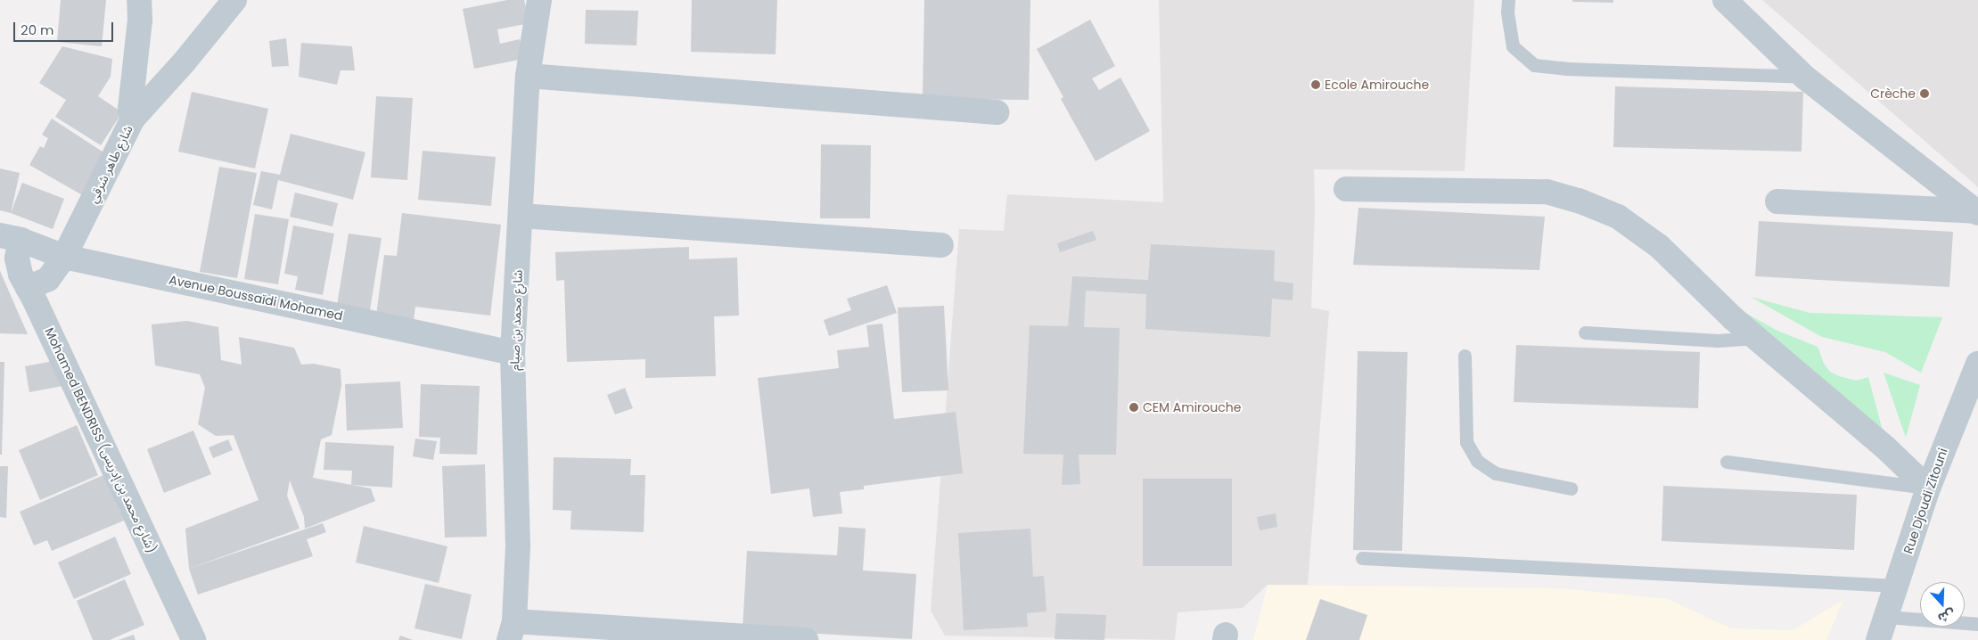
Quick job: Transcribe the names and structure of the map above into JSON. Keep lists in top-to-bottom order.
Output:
{
  "streets": {
    "street": [
      "شارع طاهر شرقي",
      "Avenue Boussaïdi Mohamed",
      "شارع محمد بن صيام",
      "Mohamed BENDRISS (شارع محمد بن إدريس)",
      "Rue Djoudi Zitouni"
    ]
  },
  "crossings": [
    ["شارع طاهر شرقي", "Avenue Boussaïdi Mohamed"],
    ["شارع طاهر شرقي", "Mohamed BENDRISS (شارع محمد بن إدريس)"],
    ["Avenue Boussaïdi Mohamed", "شارع محمد بن صيام"],
    ["Avenue Boussaïdi Mohamed", "Mohamed BENDRISS (شارع محمد بن إدريس)"]
  ],
  "places": ["Ecole Amirouche", "Crèche", "CEM Amirouche"],
  "scale_bar": "20 m",
  "north": "bottom"
}
